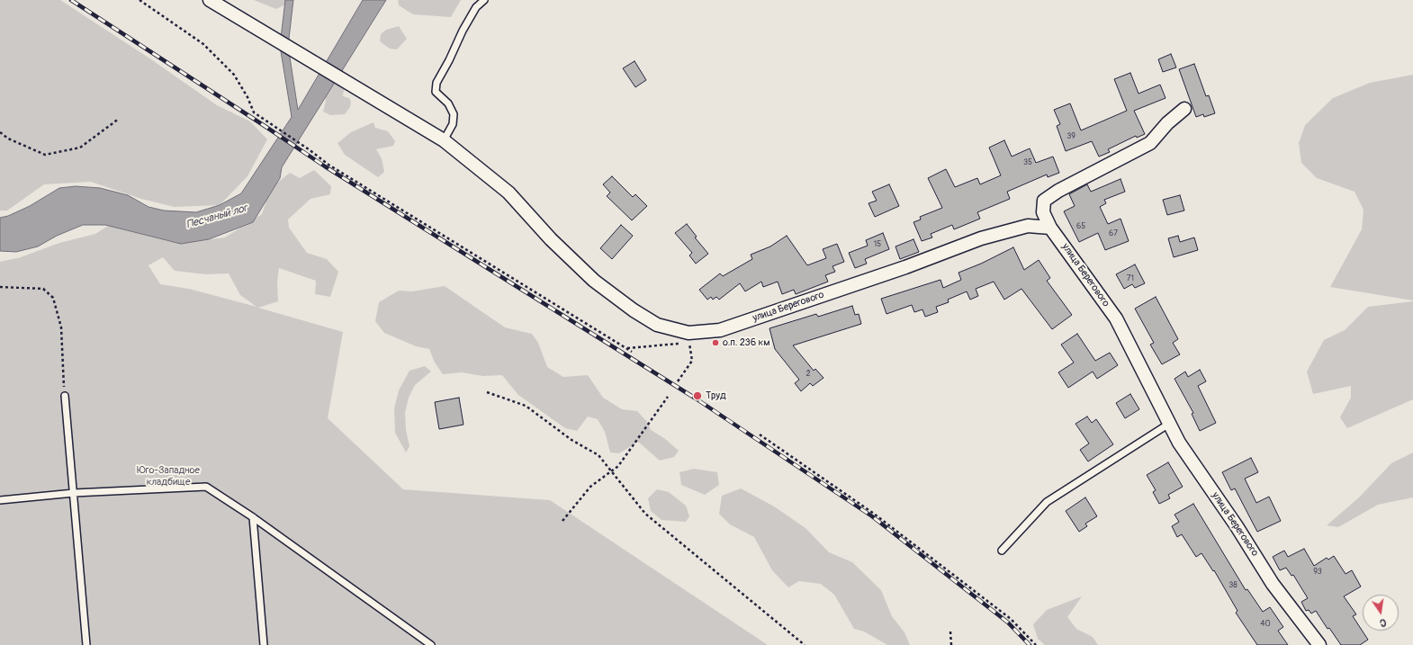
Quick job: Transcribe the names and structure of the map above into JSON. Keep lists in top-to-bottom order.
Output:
{
  "streets": {
    "street": ["улица Берегового"]
  },
  "water": ["Песчаный лог"],
  "parks": ["Юго-Западное кладбище"],
  "places": ["о.п. 236 км", "Труд"],
  "house_numbers": [
    "39",
    "35",
    "65",
    "67",
    "15",
    "71",
    "2",
    "93",
    "38",
    "40"
  ],
  "north": "bottom"
}
